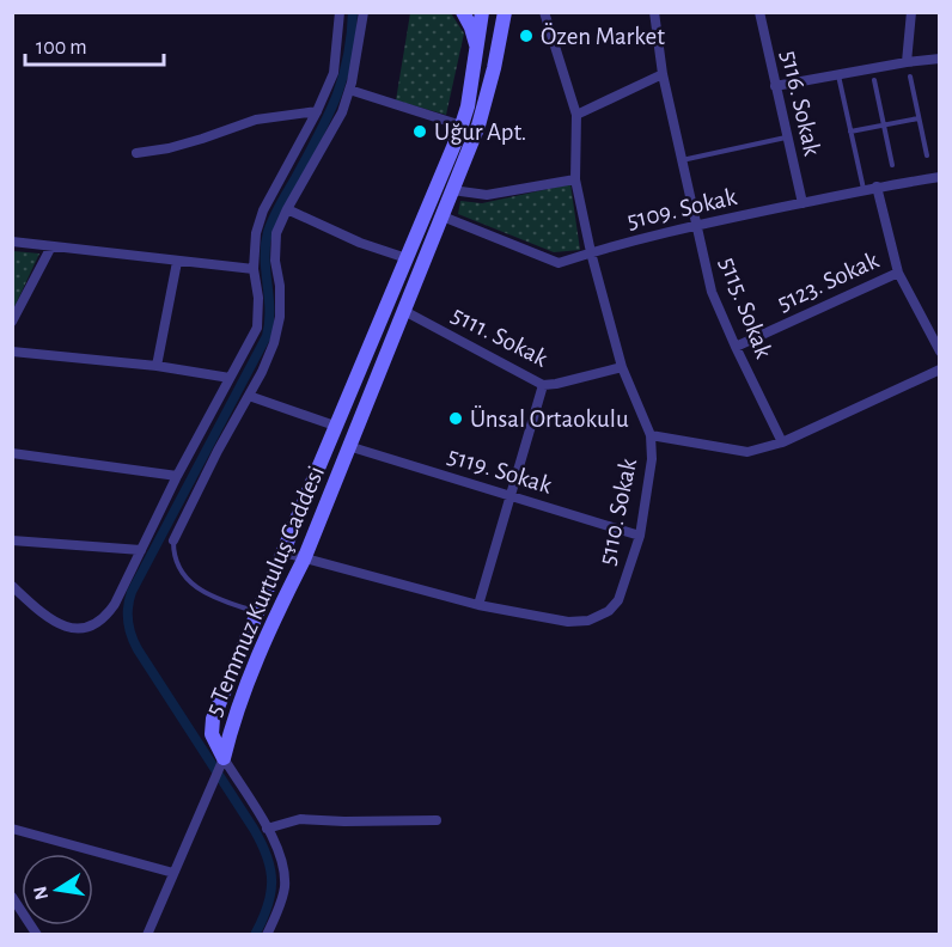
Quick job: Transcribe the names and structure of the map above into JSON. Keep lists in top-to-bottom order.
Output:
{
  "streets": {
    "main road": ["5 Temmuz Kurtuluş Caddesi"],
    "street": [
      "5116. Sokak",
      "5109. Sokak",
      "5123. Sokak",
      "5115. Sokak",
      "5111. Sokak",
      "5119. Sokak",
      "5110. Sokak"
    ]
  },
  "crossings": [
    ["5116. Sokak", "5109. Sokak"],
    ["5109. Sokak", "5115. Sokak"],
    ["5109. Sokak", "5110. Sokak"],
    ["5109. Sokak", "5 Temmuz Kurtuluş Caddesi"],
    ["5123. Sokak", "5115. Sokak"],
    ["5111. Sokak", "5110. Sokak"],
    ["5111. Sokak", "5 Temmuz Kurtuluş Caddesi"],
    ["5119. Sokak", "5110. Sokak"],
    ["5119. Sokak", "5 Temmuz Kurtuluş Caddesi"],
    ["5110. Sokak", "5 Temmuz Kurtuluş Caddesi"]
  ],
  "places": ["Özen Market", "Uğur Apt.", "Ünsal Ortaokulu"],
  "scale_bar": "100 m",
  "north": "left"
}
